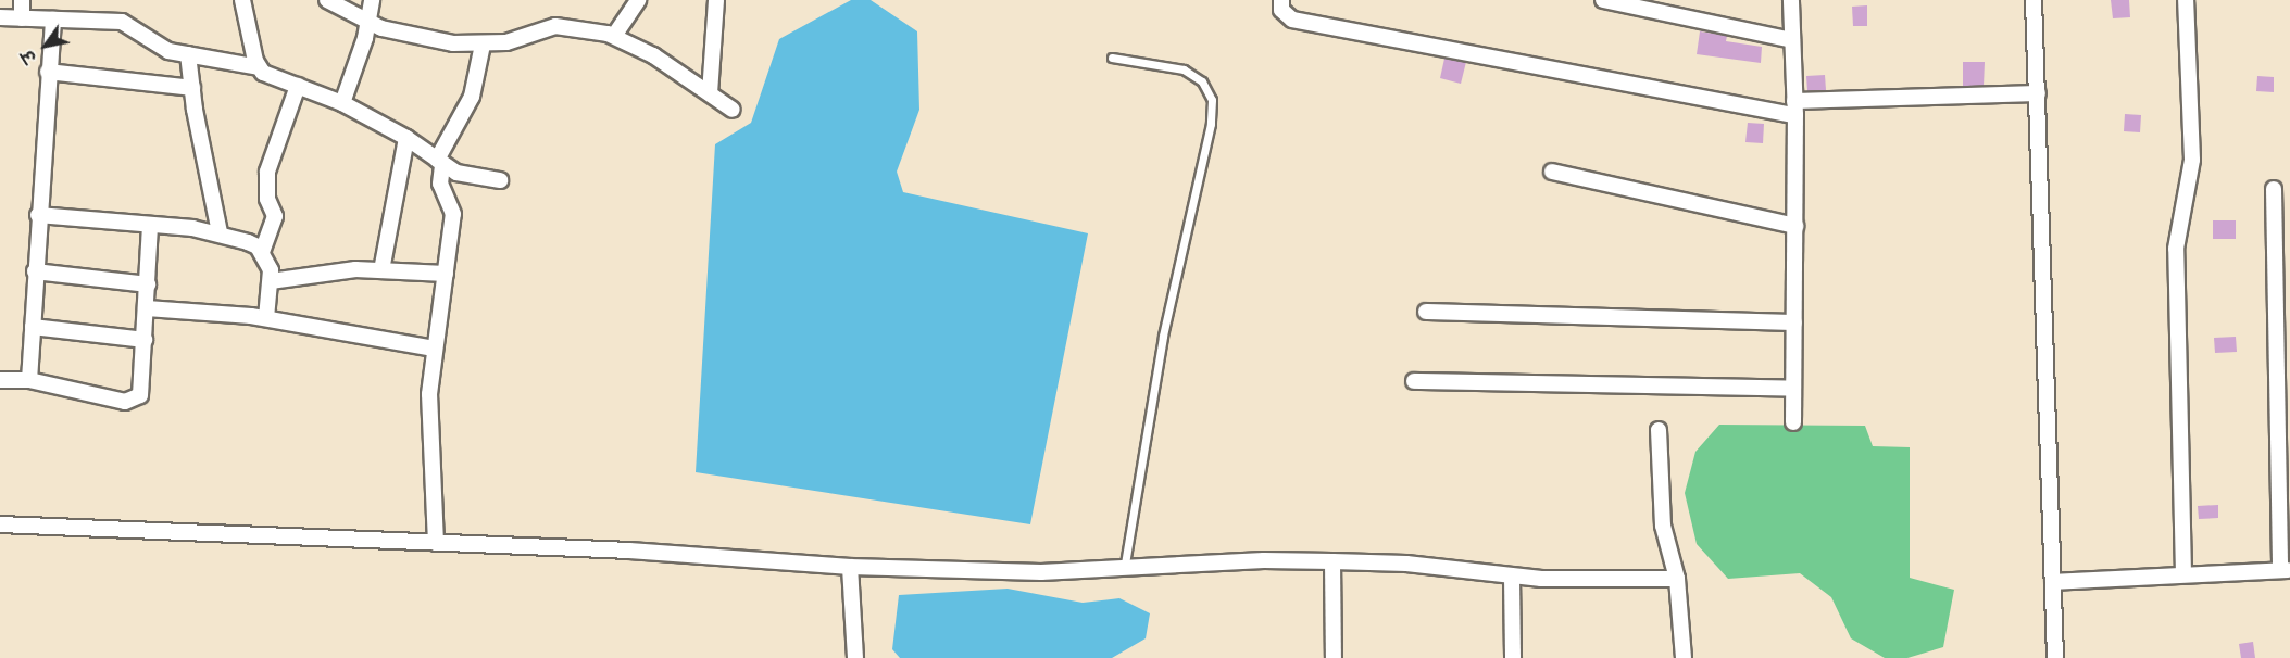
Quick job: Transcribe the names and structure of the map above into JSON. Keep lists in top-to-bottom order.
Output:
{
  "north": "bottom left"
}
